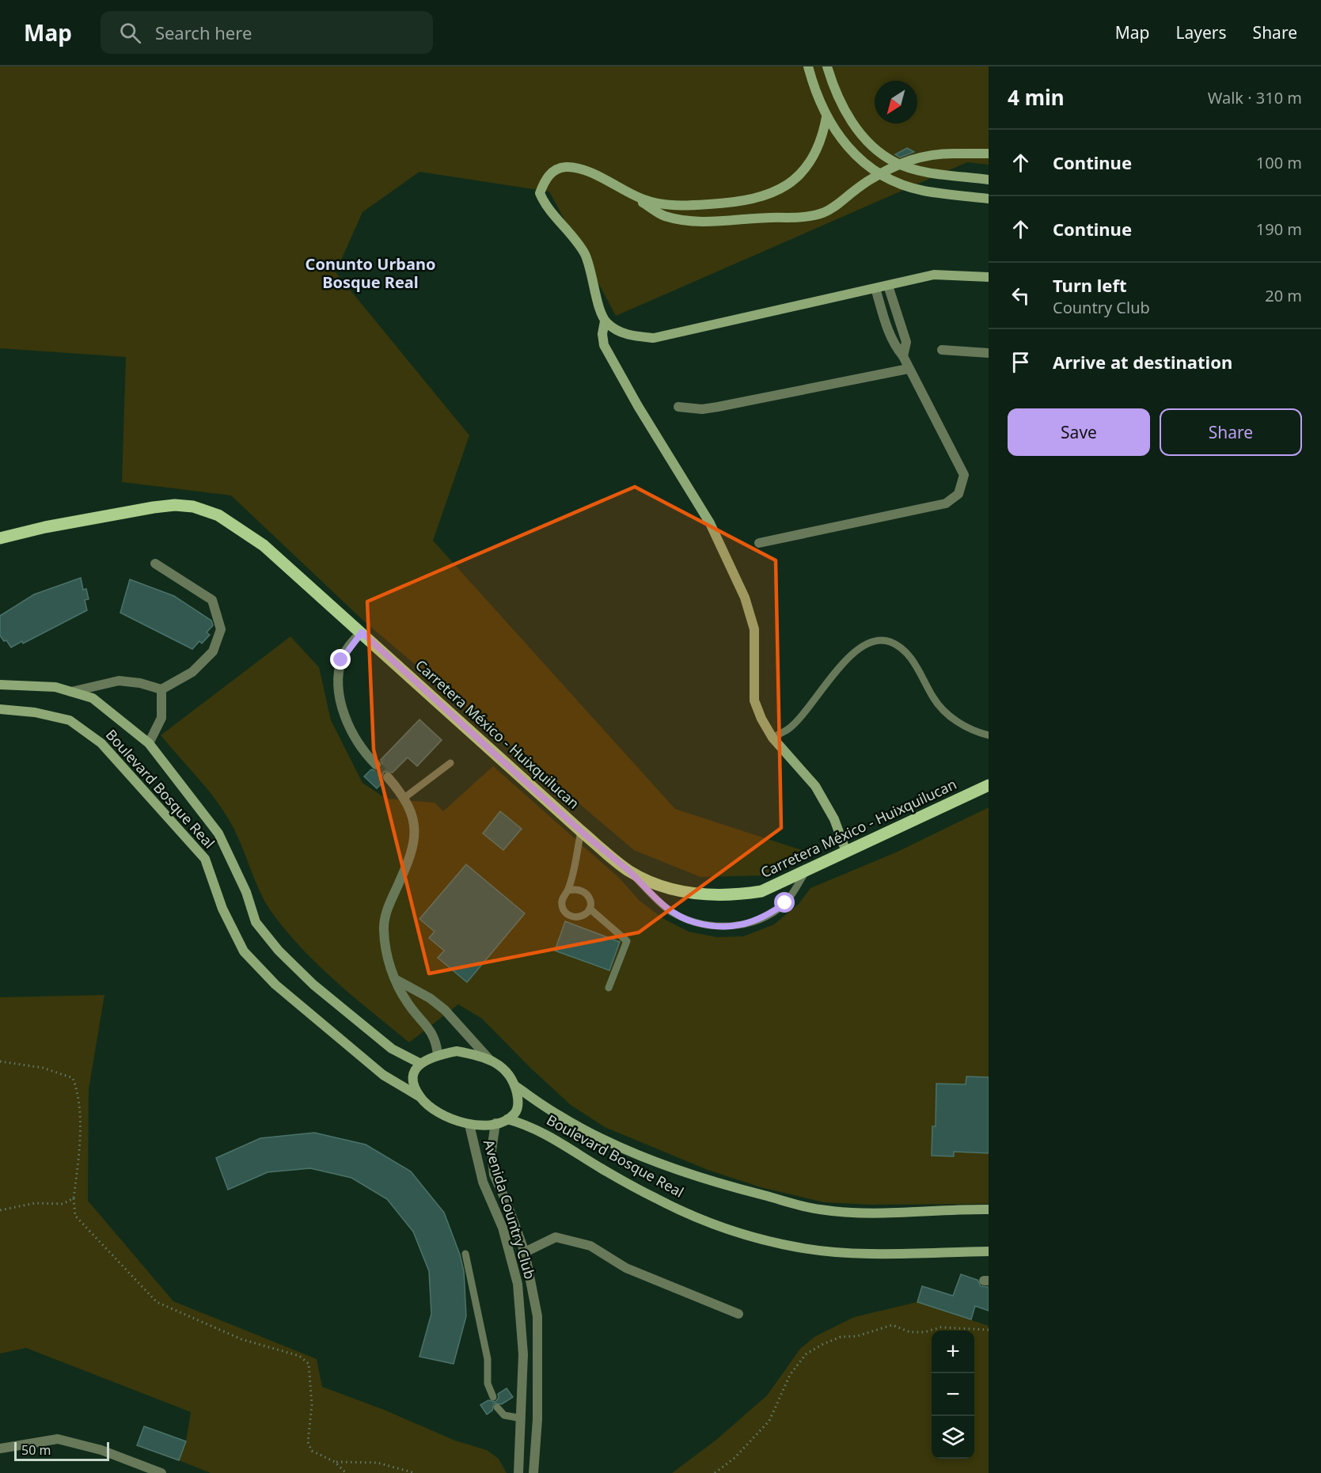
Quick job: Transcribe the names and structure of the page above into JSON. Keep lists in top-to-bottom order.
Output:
{
  "streets": {
    "main road": ["Carretera México - Huixquilucan"],
    "street": ["Boulevard Bosque Real", "Avenida Country Club"]
  },
  "crossings": [
    ["Boulevard Bosque Real", "Avenida Country Club"]
  ],
  "districts": ["Conunto Urbano Bosque Real"],
  "scale_bar": "50 m",
  "north": "bottom left",
  "page": {
    "header": "Map",
    "search": "Search here",
    "nav": ["Map", "Layers", "Share"],
    "heading": ["4 min", "Walk · 310 m"],
    "list": [
      ["Continue", "100 m"],
      ["Continue", "190 m"],
      ["Turn left", "Country Club", "20 m"],
      "Arrive at destination"
    ],
    "buttons": ["Save", "Share"],
    "map_buttons": ["+", "−"],
    "scale": "50 m"
  }
}
